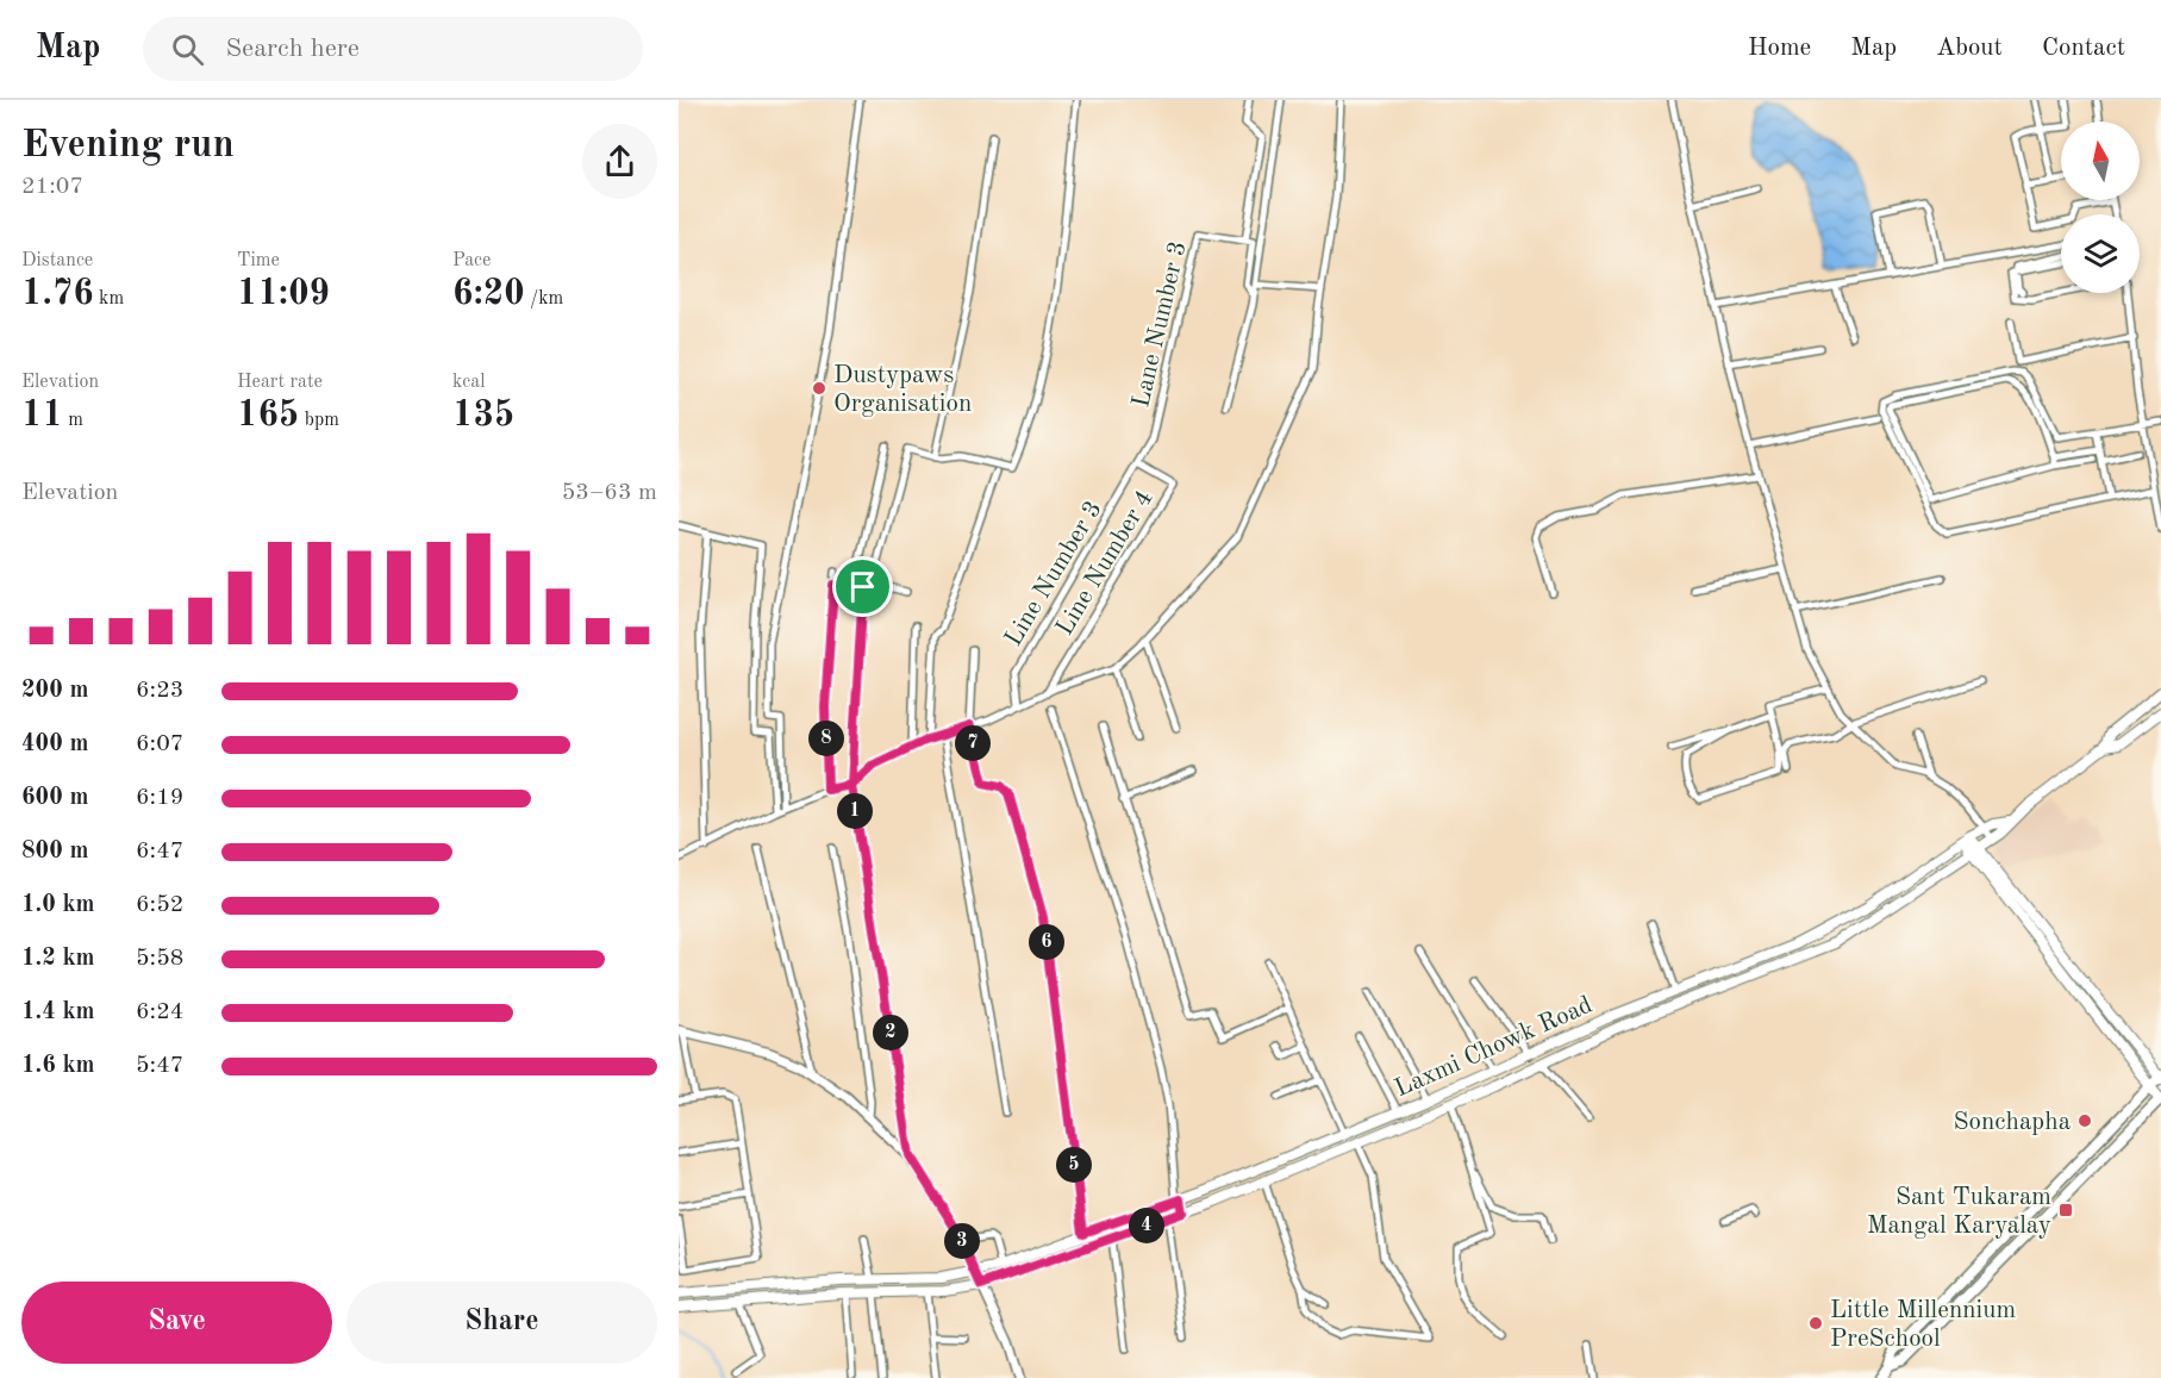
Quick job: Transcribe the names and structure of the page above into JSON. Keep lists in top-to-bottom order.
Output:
{
  "streets": {
    "main road": ["Laxmi Chowk Road"],
    "street": ["Lane Number 3", "Line Number 4", "Line Number 3"]
  },
  "crossings": [
    ["Lane Number 3", "Line Number 4"],
    ["Lane Number 3", "Line Number 3"],
    ["Line Number 4", "Line Number 3"]
  ],
  "places": {
    "other": ["Dustypaws Organisation", "Sonchapha", "Little Millennium PreSchool"],
    "transit": ["Sant Tukaram Mangal Karyalay"]
  },
  "north": "top",
  "page": {
    "header": "Map",
    "search": "Search here",
    "nav": [
      "Home",
      "Map",
      "About",
      "Contact"
    ],
    "heading": ["Evening run", "21:07"],
    "stats": [
      ["Distance", "1.76 km"],
      ["Time", "11:09"],
      ["Pace", "6:20 /km"],
      ["Elevation", "11 m"],
      ["Heart rate", "165 bpm"],
      ["kcal", "135"]
    ],
    "chart": ["Elevation", "53–63 m"],
    "list": [
      {
        "name": "200 m",
        "note": "6:23"
      },
      {
        "name": "400 m",
        "note": "6:07"
      },
      {
        "name": "600 m",
        "note": "6:19"
      },
      {
        "name": "800 m",
        "note": "6:47"
      },
      {
        "name": "1.0 km",
        "note": "6:52"
      },
      {
        "name": "1.2 km",
        "note": "5:58"
      },
      {
        "name": "1.4 km",
        "note": "6:24"
      },
      {
        "name": "1.6 km",
        "note": "5:47"
      }
    ],
    "pins": [
      "8",
      "7",
      "1",
      "6",
      "2",
      "5",
      "4",
      "3"
    ],
    "buttons": ["Save", "Share"]
  }
}
